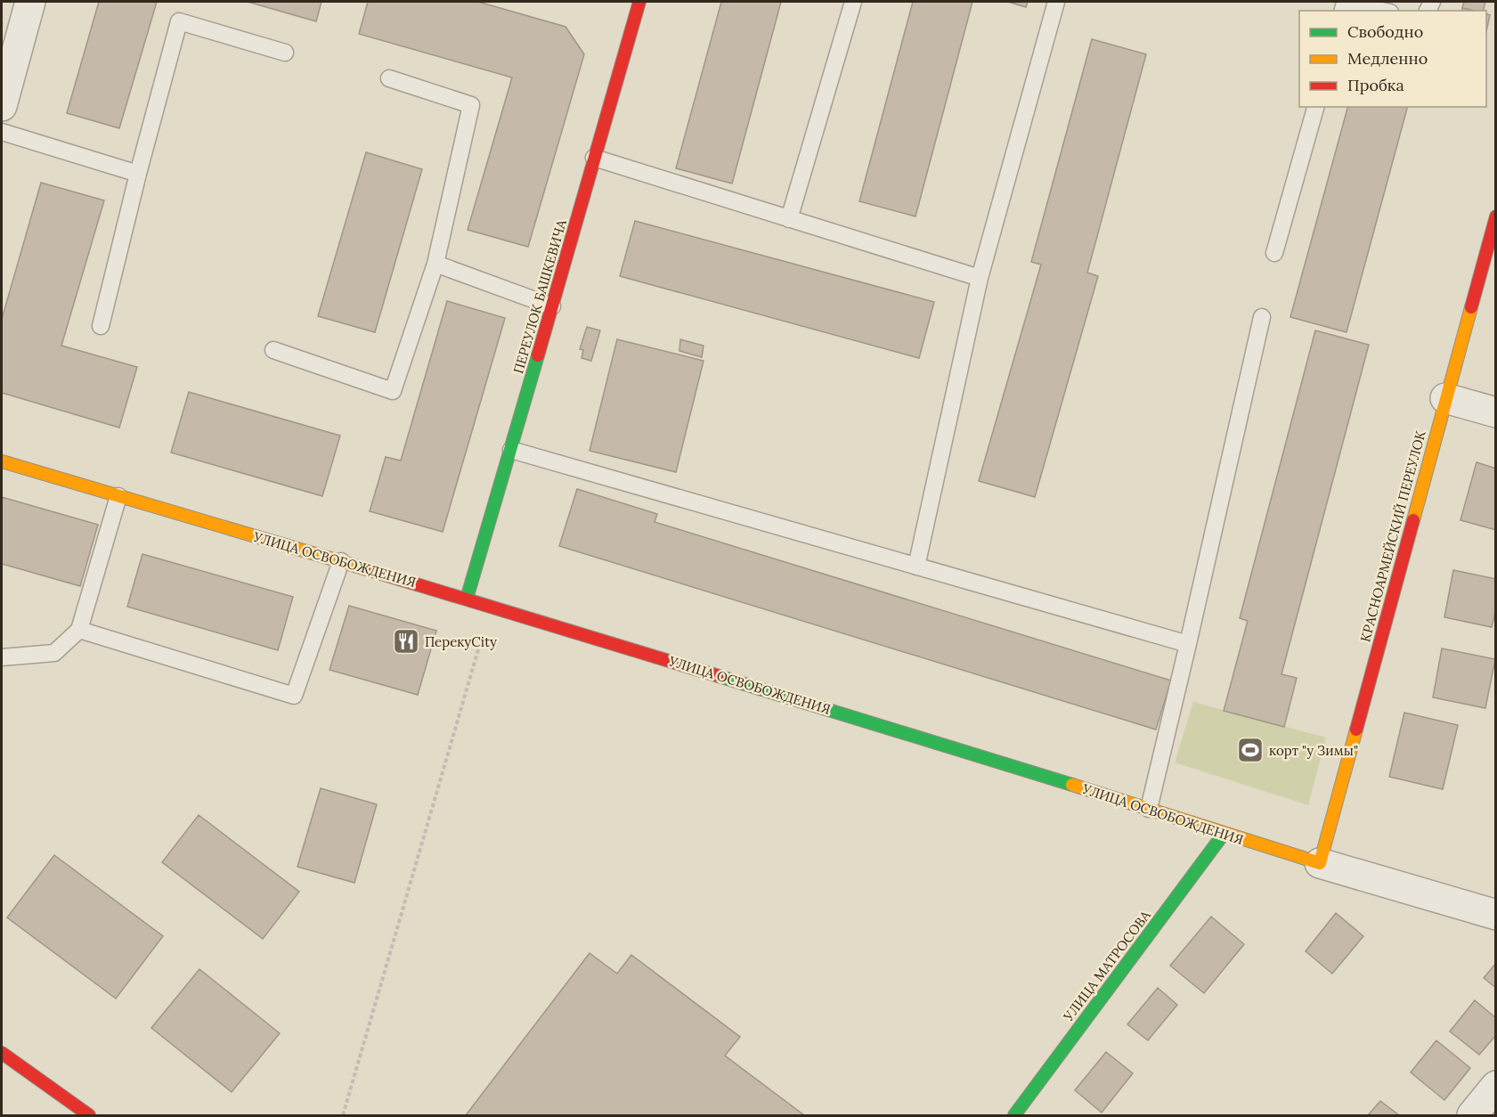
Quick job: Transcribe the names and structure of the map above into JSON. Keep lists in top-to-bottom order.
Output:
{
  "streets": {
    "street": [
      "ПЕРЕУЛОК БАШКЕВИЧА",
      "КРАСНОАРМЕЙСКИЙ ПЕРЕУЛОК",
      "УЛИЦА ОСВОБОЖДЕНИЯ",
      "УЛИЦА МАТРОСОВА"
    ]
  },
  "crossings": [
    ["ПЕРЕУЛОК БАШКЕВИЧА", "УЛИЦА ОСВОБОЖДЕНИЯ"],
    ["КРАСНОАРМЕЙСКИЙ ПЕРЕУЛОК", "УЛИЦА ОСВОБОЖДЕНИЯ"],
    ["УЛИЦА ОСВОБОЖДЕНИЯ", "УЛИЦА МАТРОСОВА"]
  ],
  "places": {
    "restaurant": ["ПерекуCity"],
    "sports": ["корт \"у Зимы\""]
  },
  "legend": ["Свободно", "Медленно", "Пробка"]
}
